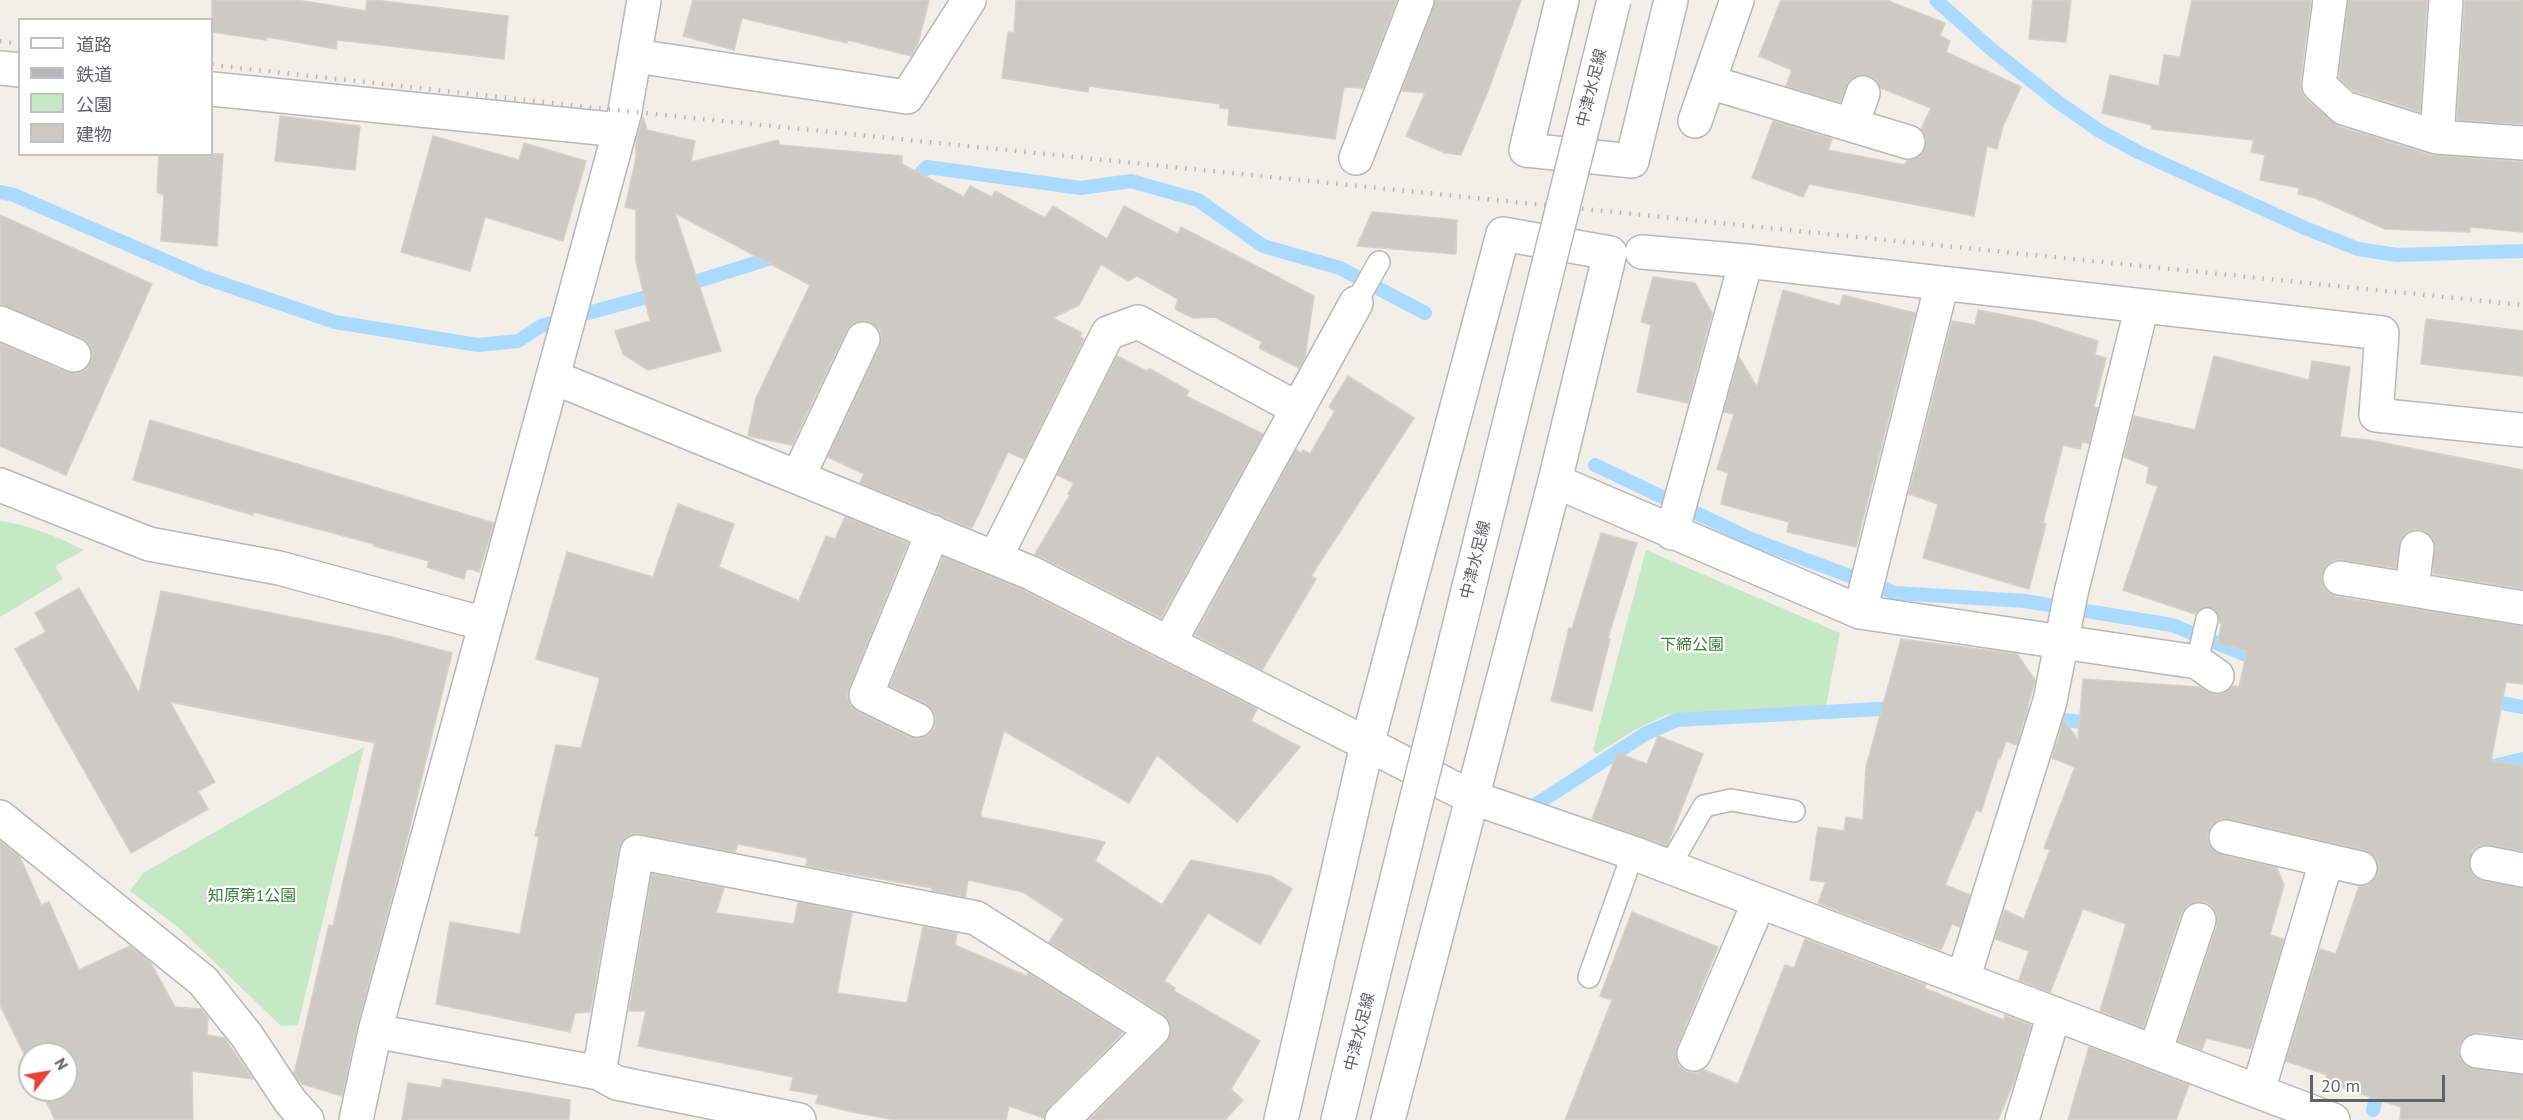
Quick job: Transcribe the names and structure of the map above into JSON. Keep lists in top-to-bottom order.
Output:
{
  "streets": {
    "street": ["中津水足線"]
  },
  "parks": ["下締公園", "知原第1公園"],
  "legend": [
    "道路",
    "鉄道",
    "公園",
    "建物"
  ],
  "scale_bar": "20 m",
  "north": "top right"
}
